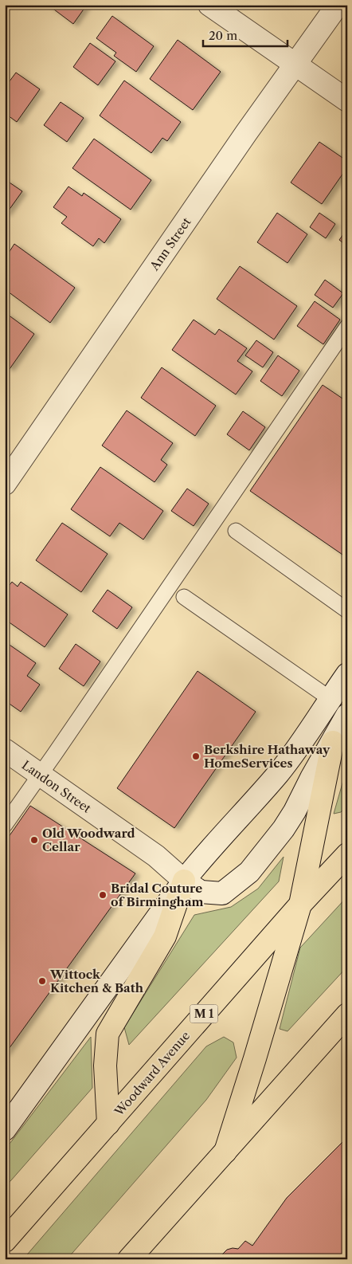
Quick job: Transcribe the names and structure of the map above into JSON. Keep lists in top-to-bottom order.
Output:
{
  "streets": {
    "main road": ["M 1", "Woodward Avenue"],
    "street": ["Ann Street", "Landon Street"]
  },
  "places": [
    "Berkshire Hathaway HomeServices",
    "Old Woodward Cellar",
    "Bridal Couture of Birmingham",
    "Wittock Kitchen & Bath"
  ],
  "scale_bar": "20 m"
}
